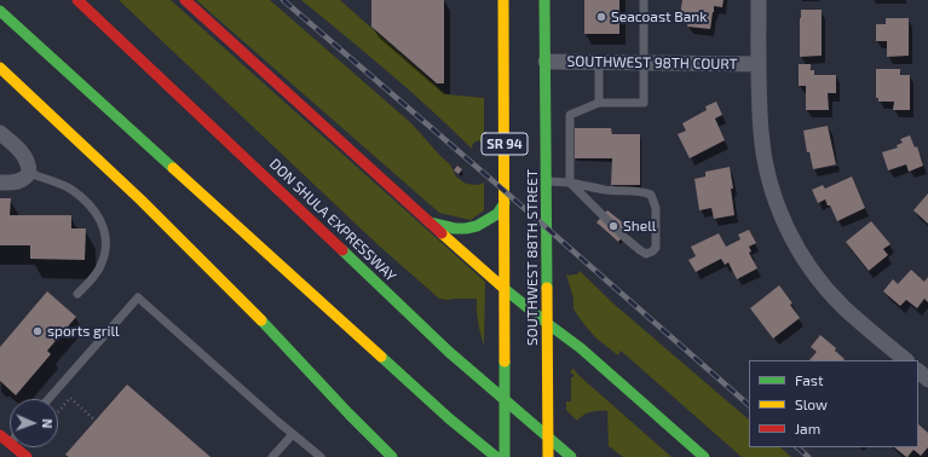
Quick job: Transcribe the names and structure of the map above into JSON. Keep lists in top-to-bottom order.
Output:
{
  "streets": {
    "main road": ["SR 94", "DON SHULA EXPRESSWAY", "SOUTHWEST 88TH STREET"],
    "street": ["SOUTHWEST 98TH COURT"]
  },
  "crossings": [
    ["SOUTHWEST 98TH COURT", "SOUTHWEST 88TH STREET"]
  ],
  "places": ["Seacoast Bank", "Shell", "sports grill"],
  "legend": ["Fast", "Slow", "Jam"],
  "north": "right"
}
